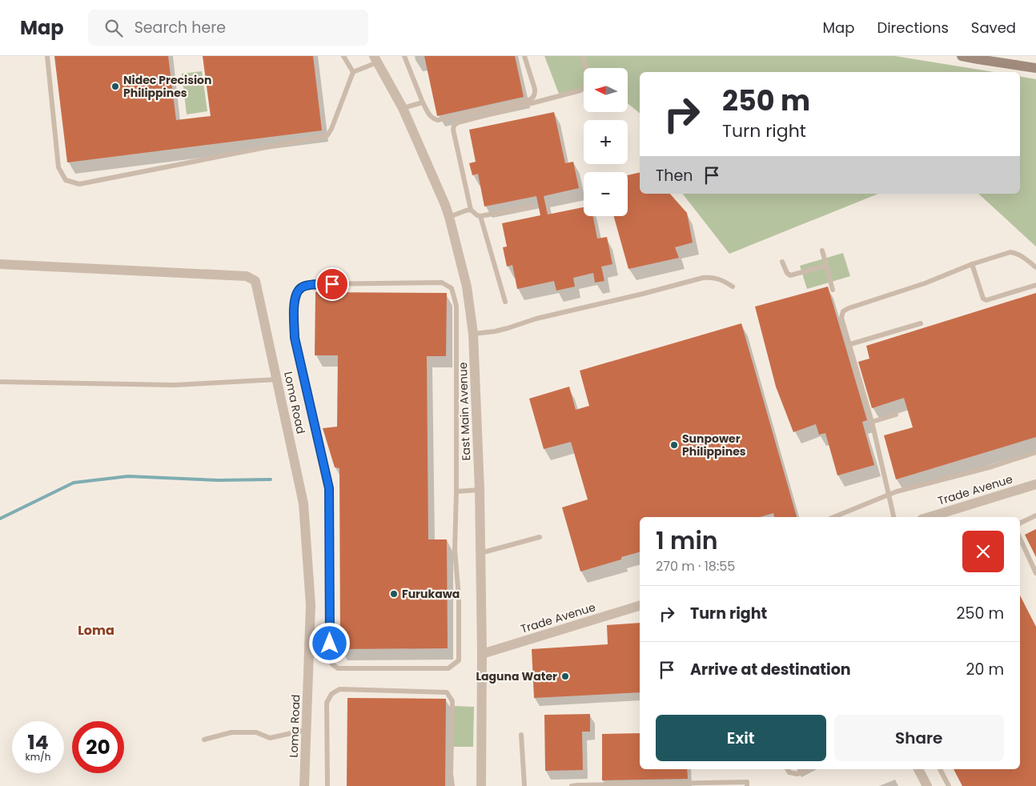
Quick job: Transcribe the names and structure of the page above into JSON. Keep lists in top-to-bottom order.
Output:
{
  "streets": {
    "street": ["Loma Road", "East Main Avenue", "Trade Avenue"]
  },
  "crossings": [
    ["East Main Avenue", "Trade Avenue"]
  ],
  "districts": ["Loma"],
  "places": [
    "Nidec Precision Philippines",
    "Sunpower Philippines",
    "Furukawa",
    "Laguna Water"
  ],
  "north": "left",
  "page": {
    "header": "Map",
    "search": "Search here",
    "nav": ["Map", "Directions", "Saved"],
    "map_buttons": ["+", "−"],
    "turn": ["250 m", "Turn right"],
    "then": "Then",
    "heading": ["1 min", "270 m · 18:55"],
    "list": [
      {
        "name": "Turn right",
        "value": "250 m"
      },
      {
        "name": "Arrive at destination",
        "value": "20 m"
      }
    ],
    "buttons": ["Exit", "Share"],
    "speed": "14 km/h",
    "limit": "20"
  }
}
